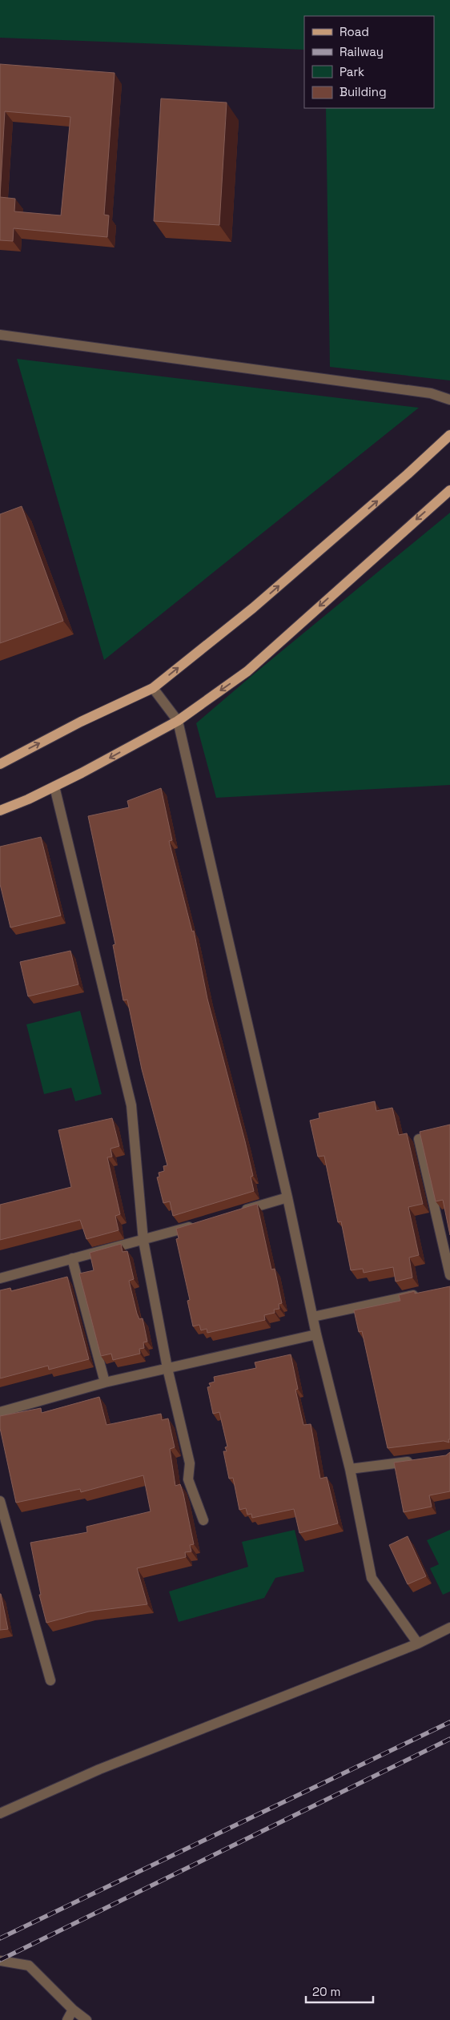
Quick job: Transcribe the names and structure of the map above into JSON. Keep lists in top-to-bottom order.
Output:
{
  "legend": [
    "Road",
    "Railway",
    "Park",
    "Building"
  ],
  "scale_bar": "20 m"
}
